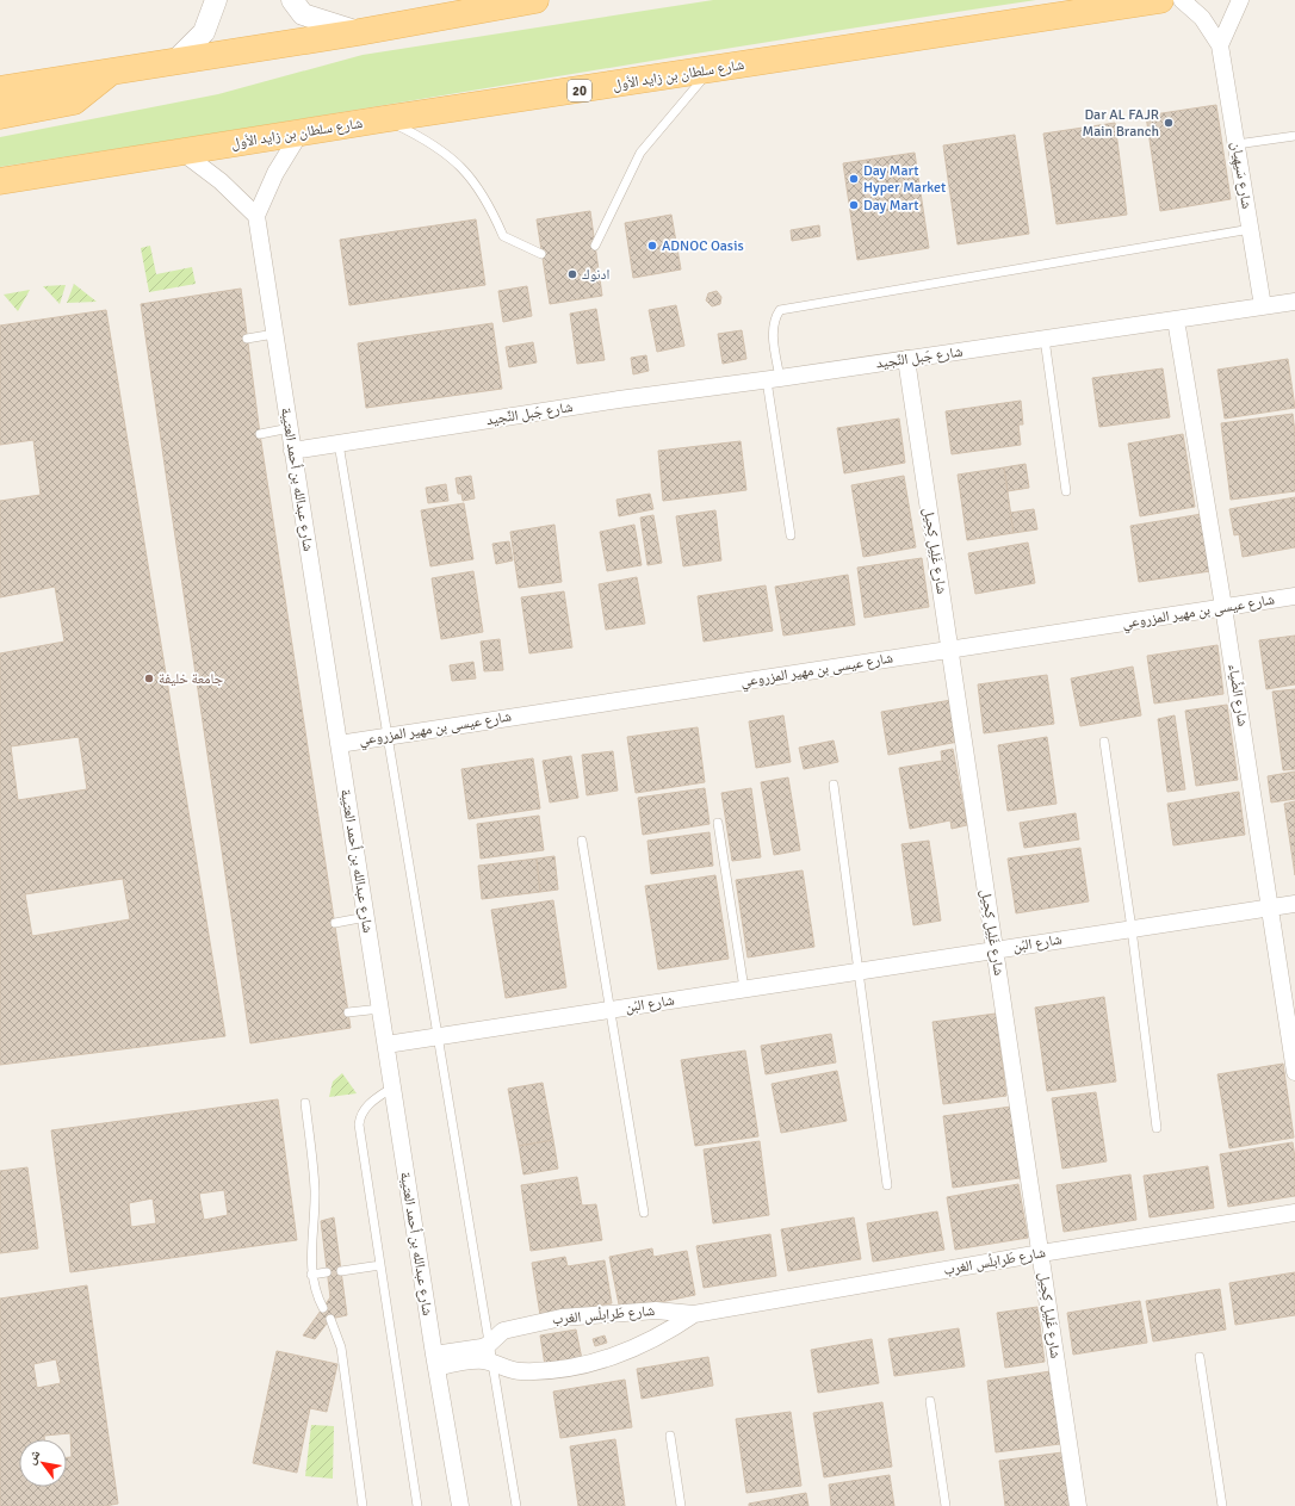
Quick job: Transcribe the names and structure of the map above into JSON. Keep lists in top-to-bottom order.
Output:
{
  "streets": {
    "main road": ["شارع سلطان بن زايد الأول", "20"],
    "street": [
      "شارع سَيهِيان",
      "شارع جَبل النِّجيد",
      "شارع عبدالله بن أحمد العتيبة",
      "شارع غَلِيل كِحِيل",
      "شارع عيسى بن مهير المزروعي",
      "شارع الضِّياء",
      "شارع البُن",
      "شارع طَرابلُس الغرب"
    ]
  },
  "crossings": [
    ["شارع سَيهِيان", "شارع جَبل النِّجيد"],
    ["شارع جَبل النِّجيد", "شارع عبدالله بن أحمد العتيبة"],
    ["شارع جَبل النِّجيد", "شارع غَلِيل كِحِيل"],
    ["شارع جَبل النِّجيد", "شارع الضِّياء"],
    ["شارع عبدالله بن أحمد العتيبة", "شارع عيسى بن مهير المزروعي"],
    ["شارع عبدالله بن أحمد العتيبة", "شارع البُن"],
    ["شارع عبدالله بن أحمد العتيبة", "شارع طَرابلُس الغرب"],
    ["شارع غَلِيل كِحِيل", "شارع عيسى بن مهير المزروعي"],
    ["شارع غَلِيل كِحِيل", "شارع البُن"],
    ["شارع غَلِيل كِحِيل", "شارع طَرابلُس الغرب"],
    ["شارع عيسى بن مهير المزروعي", "شارع الضِّياء"],
    ["شارع الضِّياء", "شارع البُن"]
  ],
  "places": [
    "Dar AL FAJR Main Branch",
    "Day Mart Hyper Market",
    "Day Mart",
    "ADNOC Oasis",
    "ادنوك",
    "جامعة خليفة"
  ],
  "north": "top left"
}
